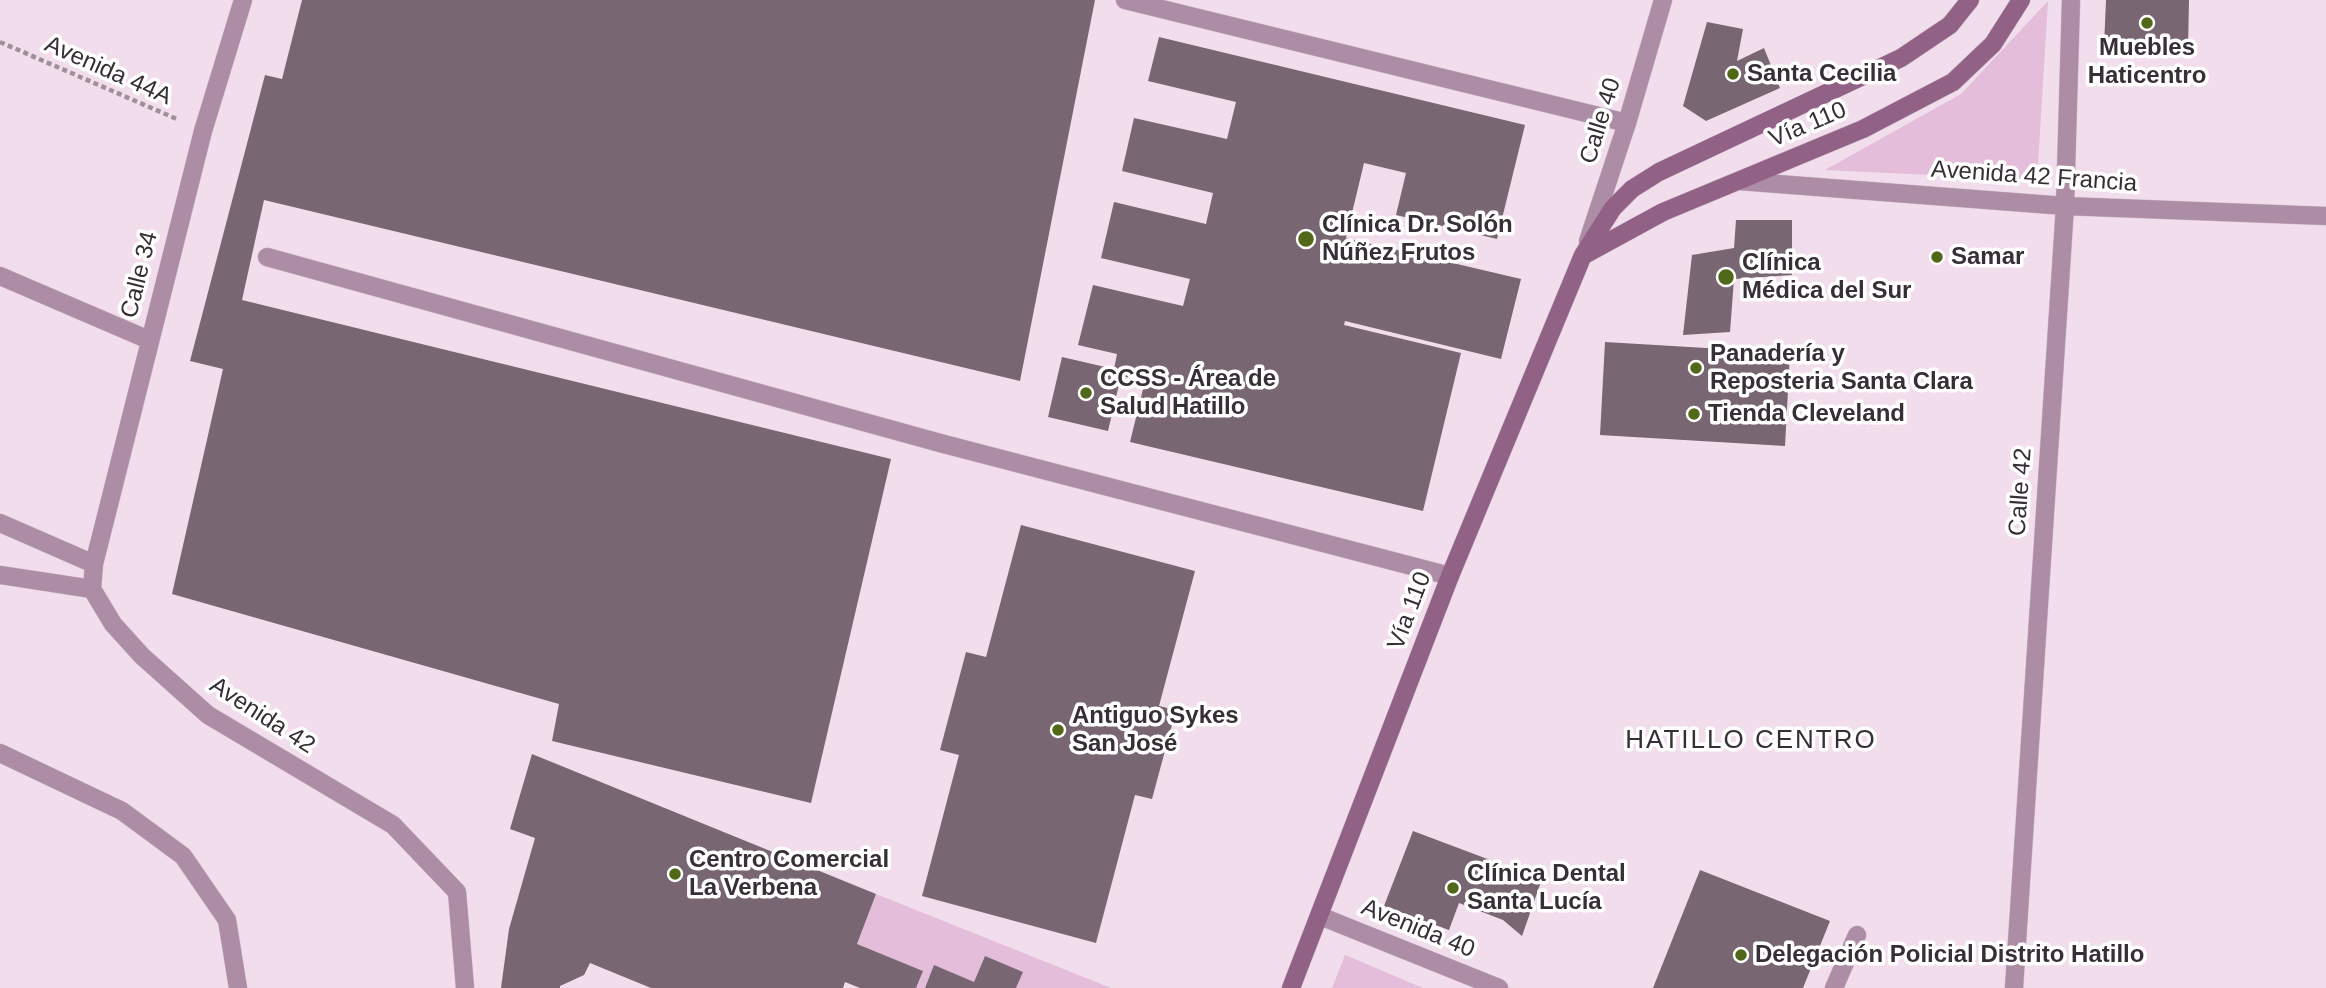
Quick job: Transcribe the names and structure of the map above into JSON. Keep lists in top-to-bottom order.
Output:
{
  "streets": {
    "main road": ["Vía 110"],
    "street": [
      "Calle 40",
      "Avenida 42 Francia",
      "Calle 34",
      "Calle 42",
      "Avenida 42",
      "Avenida 40"
    ],
    "path": ["Avenida 44A"]
  },
  "crossings": [
    ["Avenida 44A", "Calle 34"],
    ["Calle 40", "Vía 110"],
    ["Vía 110", "Avenida 42 Francia"],
    ["Vía 110", "Avenida 40"],
    ["Avenida 42 Francia", "Calle 42"]
  ],
  "districts": ["HATILLO CENTRO"],
  "places": [
    "Muebles Haticentro",
    "Santa Cecilia",
    "Clínica Dr. Solón Núñez Frutos",
    "Samar",
    "Clínica Médica del Sur",
    "Panadería y Reposteria Santa Clara",
    "CCSS - Área de Salud Hatillo",
    "Tienda Cleveland",
    "Antiguo Sykes San José",
    "Centro Comercial La Verbena",
    "Clínica Dental Santa Lucía",
    "Delegación Policial Distrito Hatillo"
  ]
}
